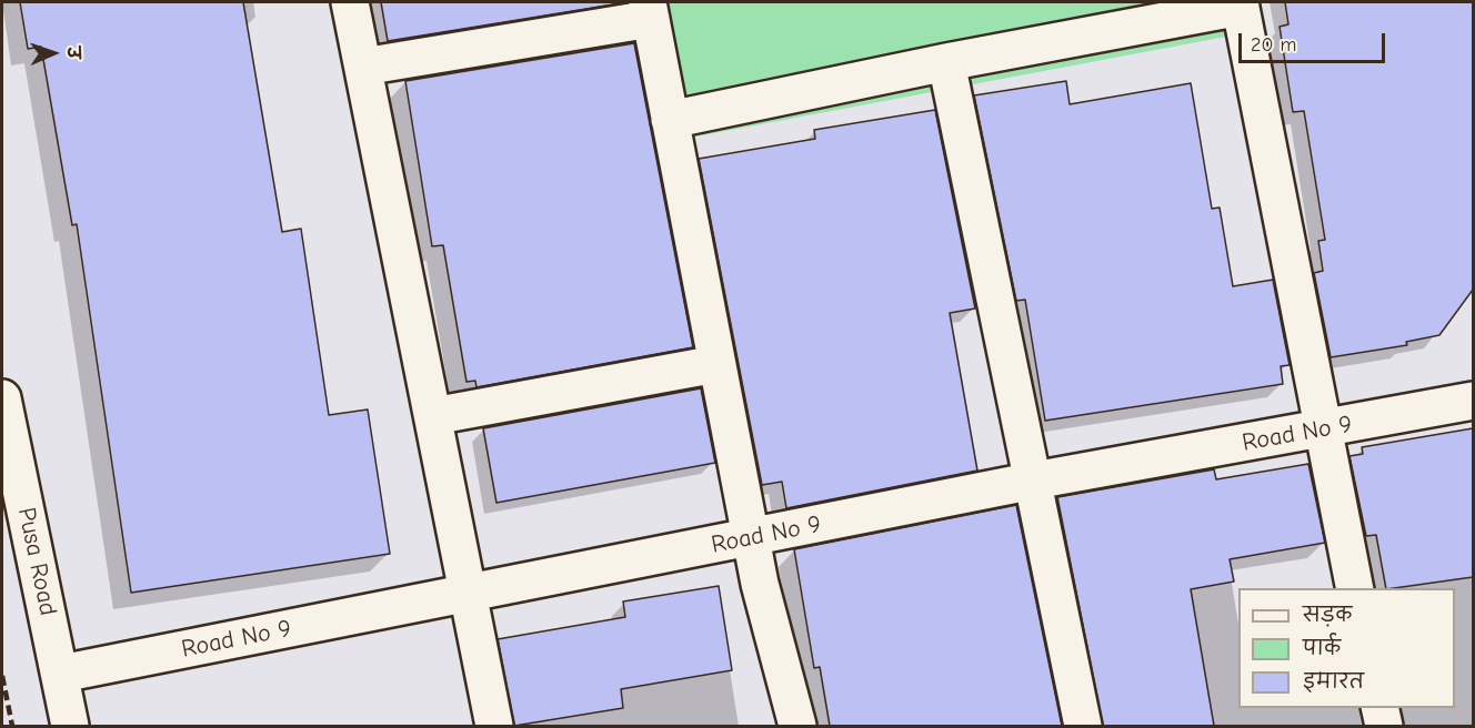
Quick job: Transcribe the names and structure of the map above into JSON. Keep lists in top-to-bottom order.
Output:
{
  "streets": {
    "street": ["Road No 9", "Pusa Road"]
  },
  "crossings": [
    ["Road No 9", "Pusa Road"]
  ],
  "legend": ["सड़क", "पार्क", "इमारत"],
  "scale_bar": "20 m",
  "north": "right"
}
